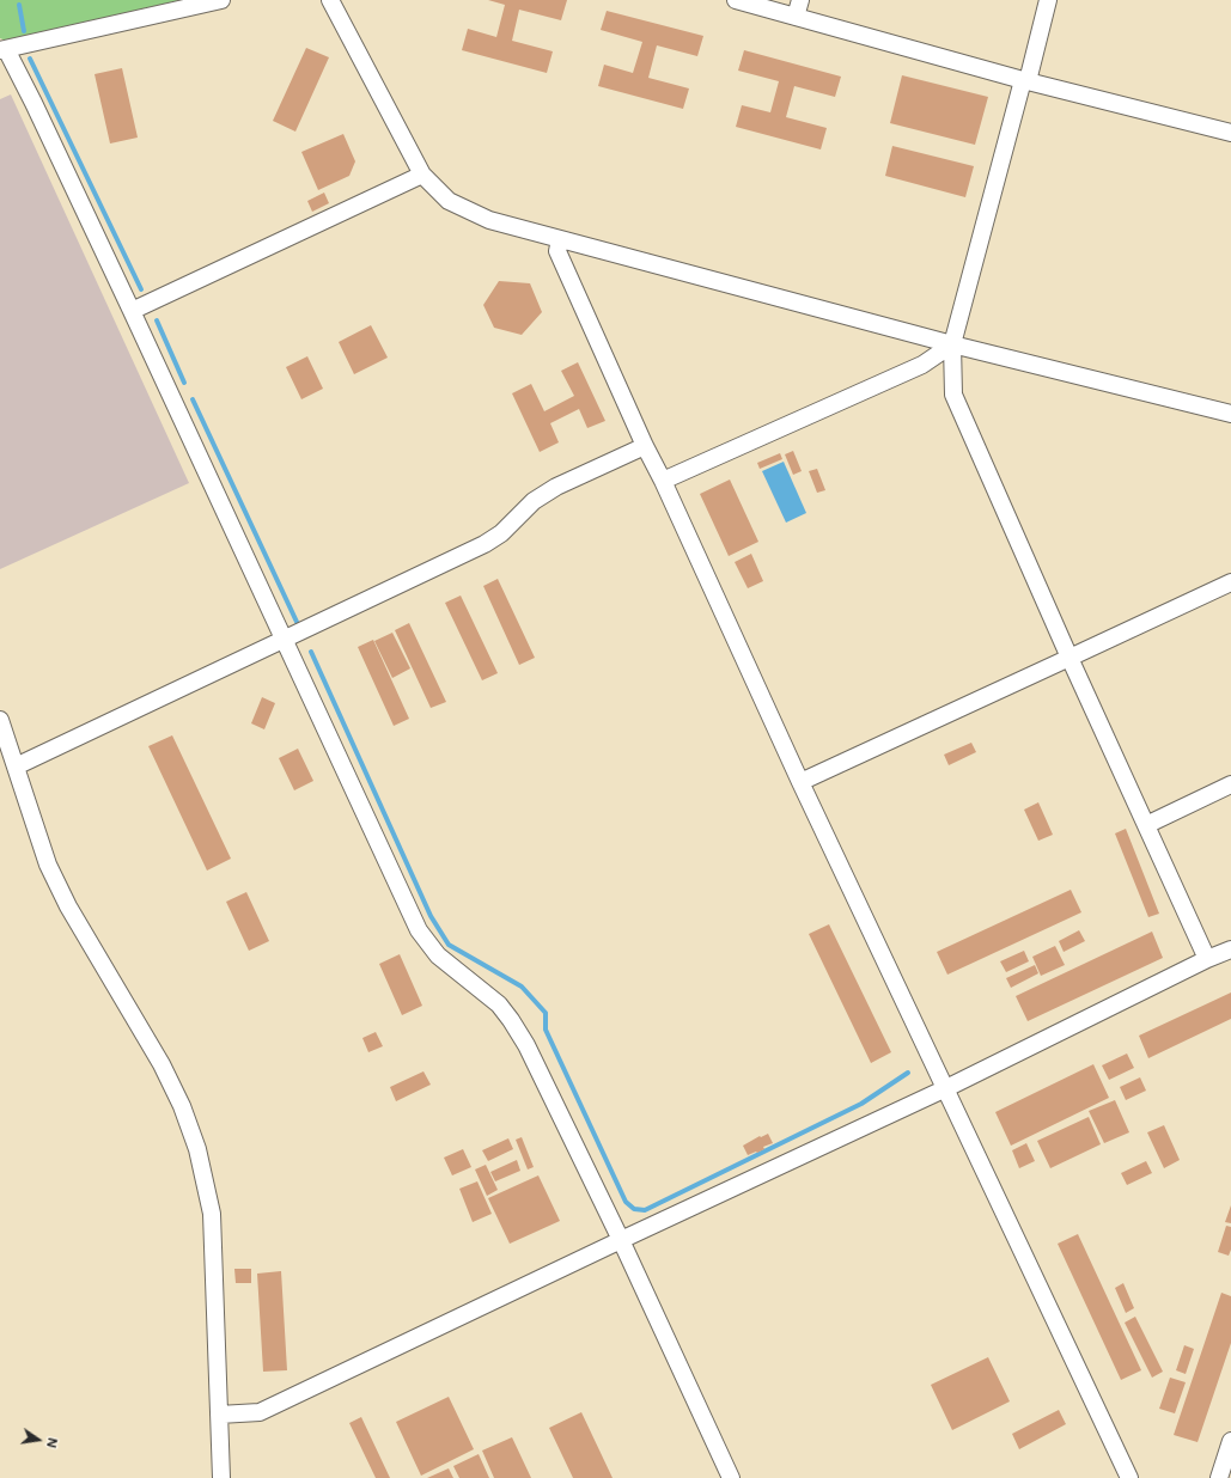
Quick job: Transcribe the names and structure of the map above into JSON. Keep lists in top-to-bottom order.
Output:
{
  "north": "right"
}
